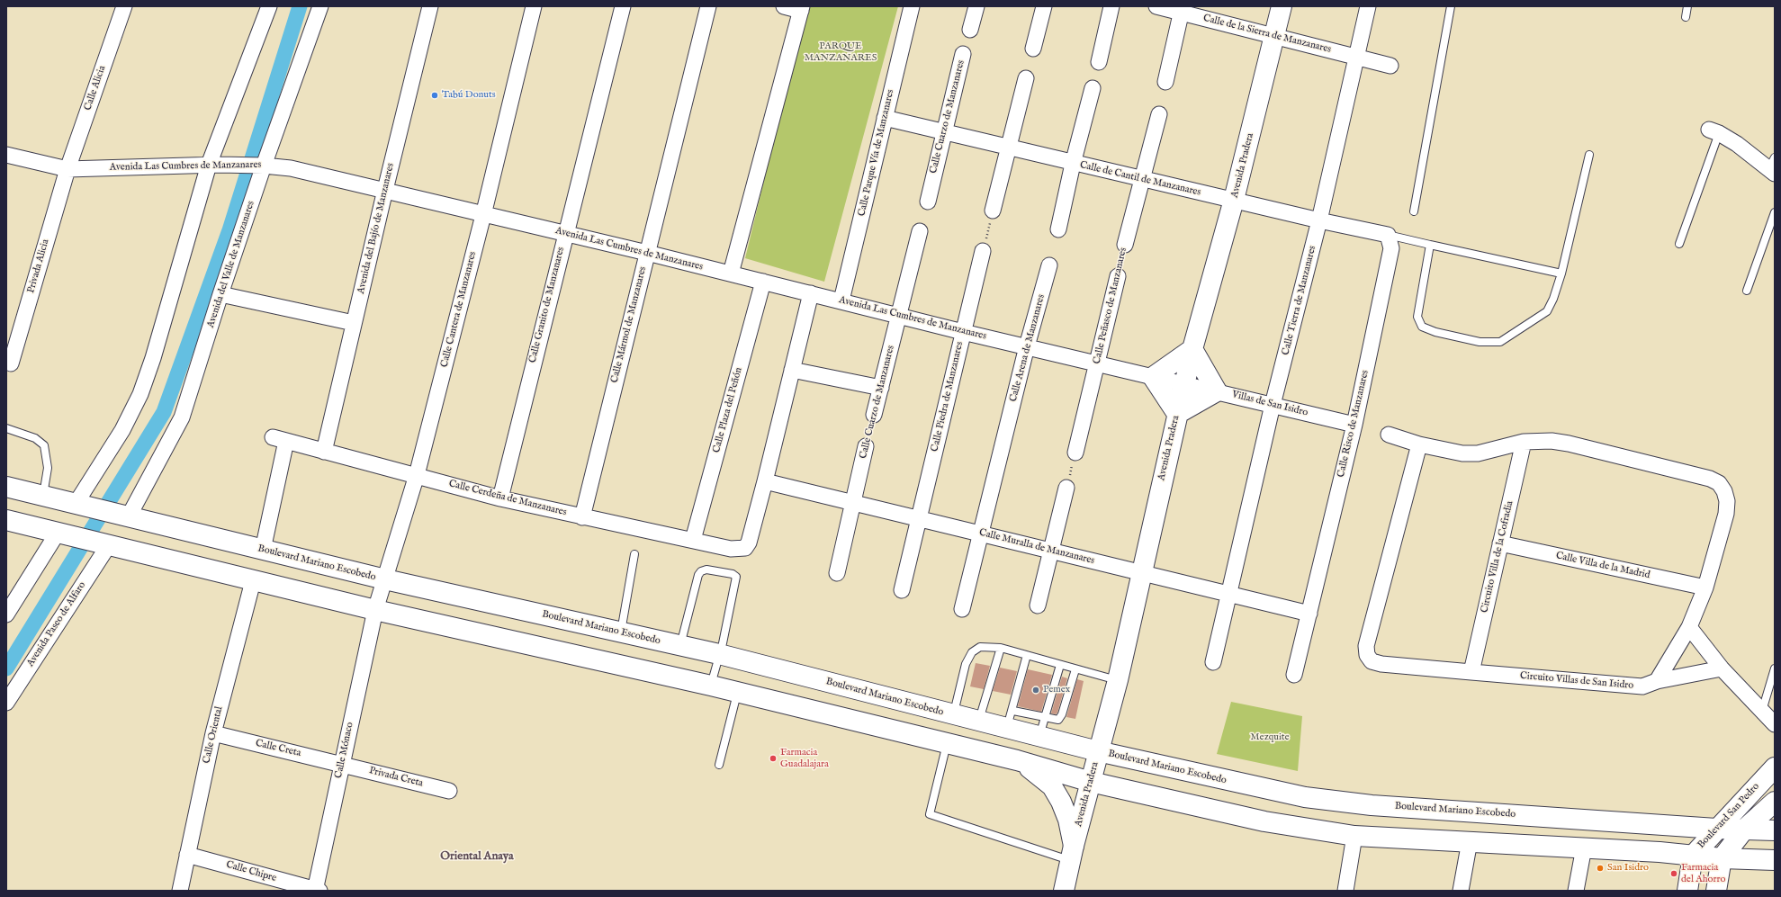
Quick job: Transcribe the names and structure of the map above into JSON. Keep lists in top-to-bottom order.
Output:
{
  "streets": {
    "main road": ["Avenida Pradera", "Boulevard Mariano Escobedo", "Boulevard San Pedro"],
    "street": [
      "Calle de la Sierra de Manzanares",
      "Calle Alicia",
      "Calle Cuarzo de Manzanares",
      "Calle Parque Vía de Manzanares",
      "Avenida Las Cumbres de Manzanares",
      "Calle de Cantil de Manzanares",
      "Avenida del Bajío de Manzanares",
      "Avenida del Valle de Manzanares",
      "Privada Alicia",
      "Calle Tierra de Manzanares",
      "Calle Granito de Manzanares",
      "Calle Peñasco de Manzanares",
      "Calle Cantera de Manzanares",
      "Calle Mármol de Manzanares",
      "Calle Arena de Manzanares",
      "Calle Piedra de Manzanares",
      "Villas de San Isidro",
      "Calle Plaza del Peñón",
      "Calle Risco de Manzanares",
      "Calle Cerdeña de Manzanares",
      "Calle Muralla de Manzanares",
      "Circuito Villa de la Cofradia",
      "Calle Villa de la Madrid",
      "Avenida Paseo de Alfaro",
      "Circuito Villas de San Isidro",
      "Calle Oriental",
      "Calle Creta",
      "Calle Mónaco",
      "Privada Creta",
      "Calle Chipre"
    ]
  },
  "crossings": [
    ["Calle de la Sierra de Manzanares", "Avenida Pradera"],
    ["Calle de la Sierra de Manzanares", "Calle Tierra de Manzanares"],
    ["Calle Alicia", "Avenida Las Cumbres de Manzanares"],
    ["Calle Alicia", "Privada Alicia"],
    ["Calle Cuarzo de Manzanares", "Avenida Las Cumbres de Manzanares"],
    ["Calle Cuarzo de Manzanares", "Calle de Cantil de Manzanares"],
    ["Calle Cuarzo de Manzanares", "Calle Muralla de Manzanares"],
    ["Calle Parque Vía de Manzanares", "Avenida Las Cumbres de Manzanares"],
    ["Calle Parque Vía de Manzanares", "Calle de Cantil de Manzanares"],
    ["Avenida Pradera", "Avenida Las Cumbres de Manzanares"],
    ["Avenida Pradera", "Calle de Cantil de Manzanares"],
    ["Avenida Pradera", "Villas de San Isidro"],
    ["Avenida Pradera", "Calle Muralla de Manzanares"],
    ["Avenida Pradera", "Boulevard Mariano Escobedo"],
    ["Avenida Las Cumbres de Manzanares", "Avenida del Bajío de Manzanares"],
    ["Avenida Las Cumbres de Manzanares", "Avenida del Valle de Manzanares"],
    ["Avenida Las Cumbres de Manzanares", "Privada Alicia"],
    ["Avenida Las Cumbres de Manzanares", "Calle Granito de Manzanares"],
    ["Avenida Las Cumbres de Manzanares", "Calle Peñasco de Manzanares"],
    ["Avenida Las Cumbres de Manzanares", "Calle Cantera de Manzanares"],
    ["Avenida Las Cumbres de Manzanares", "Calle Mármol de Manzanares"],
    ["Avenida Las Cumbres de Manzanares", "Calle Arena de Manzanares"],
    ["Avenida Las Cumbres de Manzanares", "Calle Piedra de Manzanares"],
    ["Avenida Las Cumbres de Manzanares", "Villas de San Isidro"],
    ["Avenida Las Cumbres de Manzanares", "Calle Plaza del Peñón"],
    ["Calle de Cantil de Manzanares", "Calle Tierra de Manzanares"],
    ["Calle de Cantil de Manzanares", "Calle Peñasco de Manzanares"],
    ["Calle de Cantil de Manzanares", "Calle Risco de Manzanares"],
    ["Avenida del Bajío de Manzanares", "Calle Cerdeña de Manzanares"],
    ["Avenida del Valle de Manzanares", "Boulevard Mariano Escobedo"],
    ["Calle Tierra de Manzanares", "Villas de San Isidro"],
    ["Calle Tierra de Manzanares", "Calle Muralla de Manzanares"],
    ["Calle Granito de Manzanares", "Calle Cerdeña de Manzanares"],
    ["Calle Cantera de Manzanares", "Calle Cerdeña de Manzanares"],
    ["Calle Cantera de Manzanares", "Boulevard Mariano Escobedo"],
    ["Calle Cantera de Manzanares", "Calle Mónaco"],
    ["Calle Mármol de Manzanares", "Calle Cerdeña de Manzanares"],
    ["Calle Arena de Manzanares", "Calle Muralla de Manzanares"],
    ["Calle Piedra de Manzanares", "Calle Muralla de Manzanares"],
    ["Villas de San Isidro", "Calle Risco de Manzanares"],
    ["Calle Plaza del Peñón", "Calle Cerdeña de Manzanares"],
    ["Calle Risco de Manzanares", "Calle Muralla de Manzanares"],
    ["Calle Cerdeña de Manzanares", "Calle Muralla de Manzanares"],
    ["Calle Cerdeña de Manzanares", "Boulevard Mariano Escobedo"],
    ["Circuito Villa de la Cofradia", "Calle Villa de la Madrid"],
    ["Circuito Villa de la Cofradia", "Circuito Villas de San Isidro"],
    ["Boulevard Mariano Escobedo", "Boulevard San Pedro"],
    ["Calle Oriental", "Calle Creta"],
    ["Calle Oriental", "Calle Chipre"],
    ["Calle Creta", "Calle Mónaco"],
    ["Calle Creta", "Privada Creta"],
    ["Calle Mónaco", "Privada Creta"],
    ["Calle Mónaco", "Calle Chipre"]
  ],
  "districts": ["Oriental Anaya"],
  "parks": ["PARQUE MANZANARES", "Mezquite"],
  "places": [
    "Tabú Donuts",
    "Pemex",
    "Farmacia Guadalajara",
    "San Isidro",
    "Farmacia del Ahorro"
  ]
}
